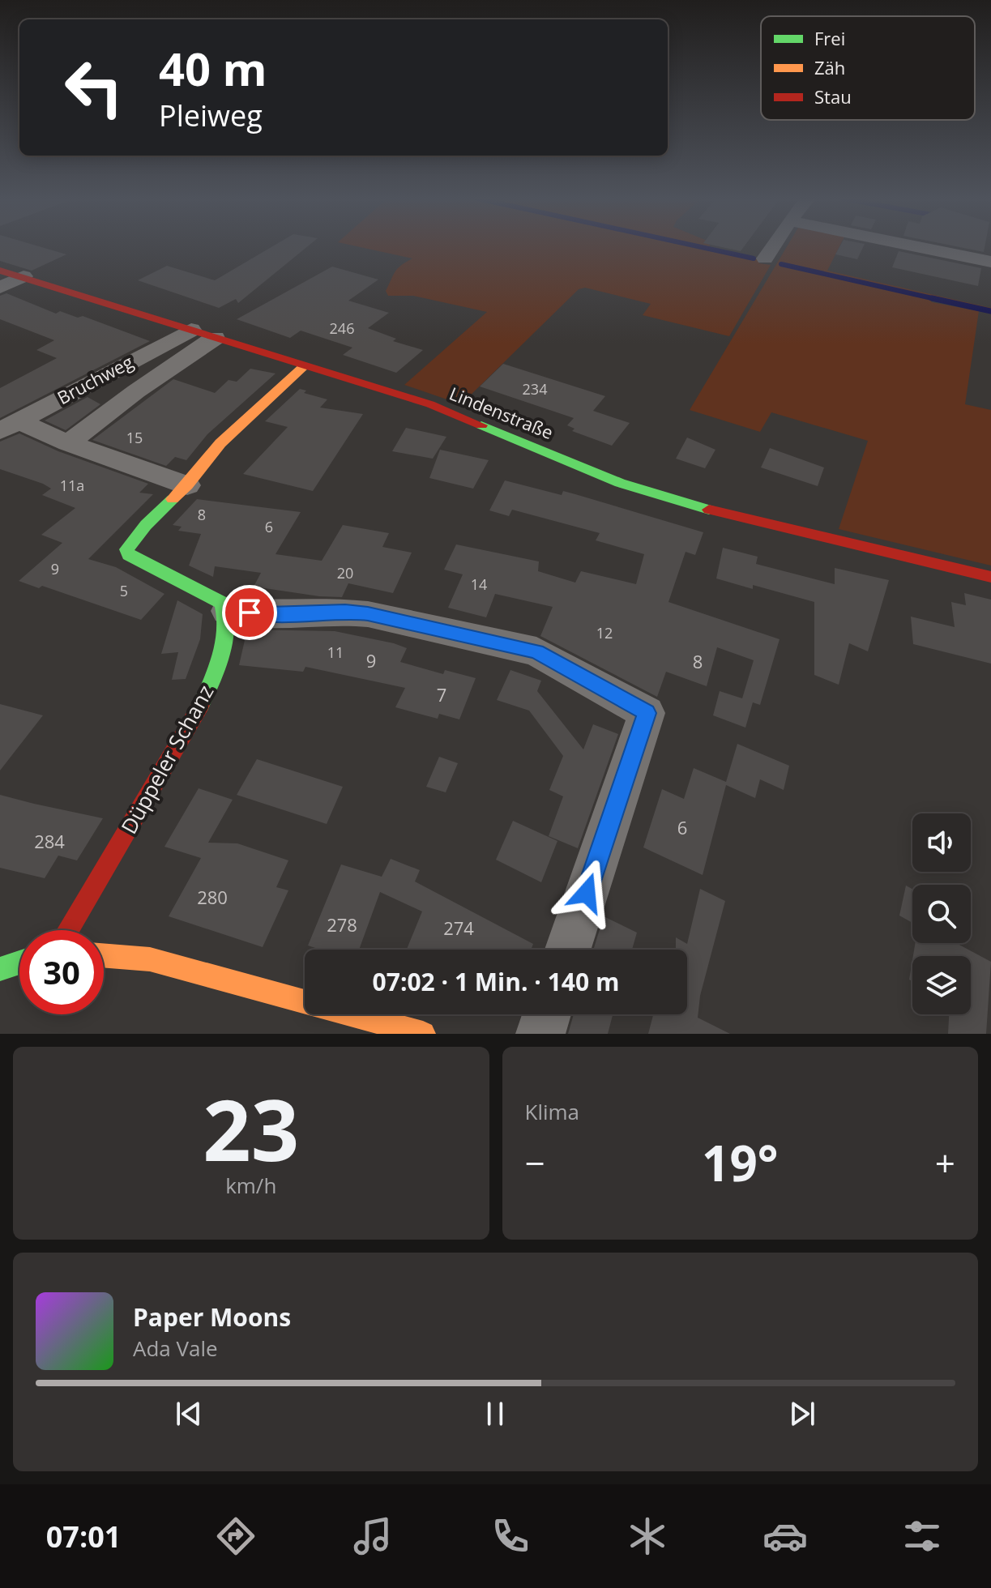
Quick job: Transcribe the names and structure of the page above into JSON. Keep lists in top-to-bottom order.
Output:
{
  "streets": {
    "street": ["Bruchweg", "Lindenstraße", "Düppeler Schanz"]
  },
  "crossings": [
    ["Bruchweg", "Lindenstraße"]
  ],
  "house_numbers": [
    "246",
    "234",
    "15",
    "11a",
    "8",
    "6",
    "9",
    "20",
    "14",
    "5",
    "12",
    "11",
    "9",
    "8",
    "7",
    "6",
    "284",
    "280",
    "278",
    "274"
  ],
  "legend": ["Frei", "Zäh", "Stau"],
  "page": {
    "turn": ["40 m", "Pleiweg"],
    "limit": "30",
    "trip": "07:02 · 1 Min. · 140 m",
    "tile": [
      ["23", "km/h"],
      "Klima"
    ],
    "heat": ["−", "19°", "+"],
    "song": ["Paper Moons", "Ada Vale"],
    "tabs": "07:01"
  }
}
